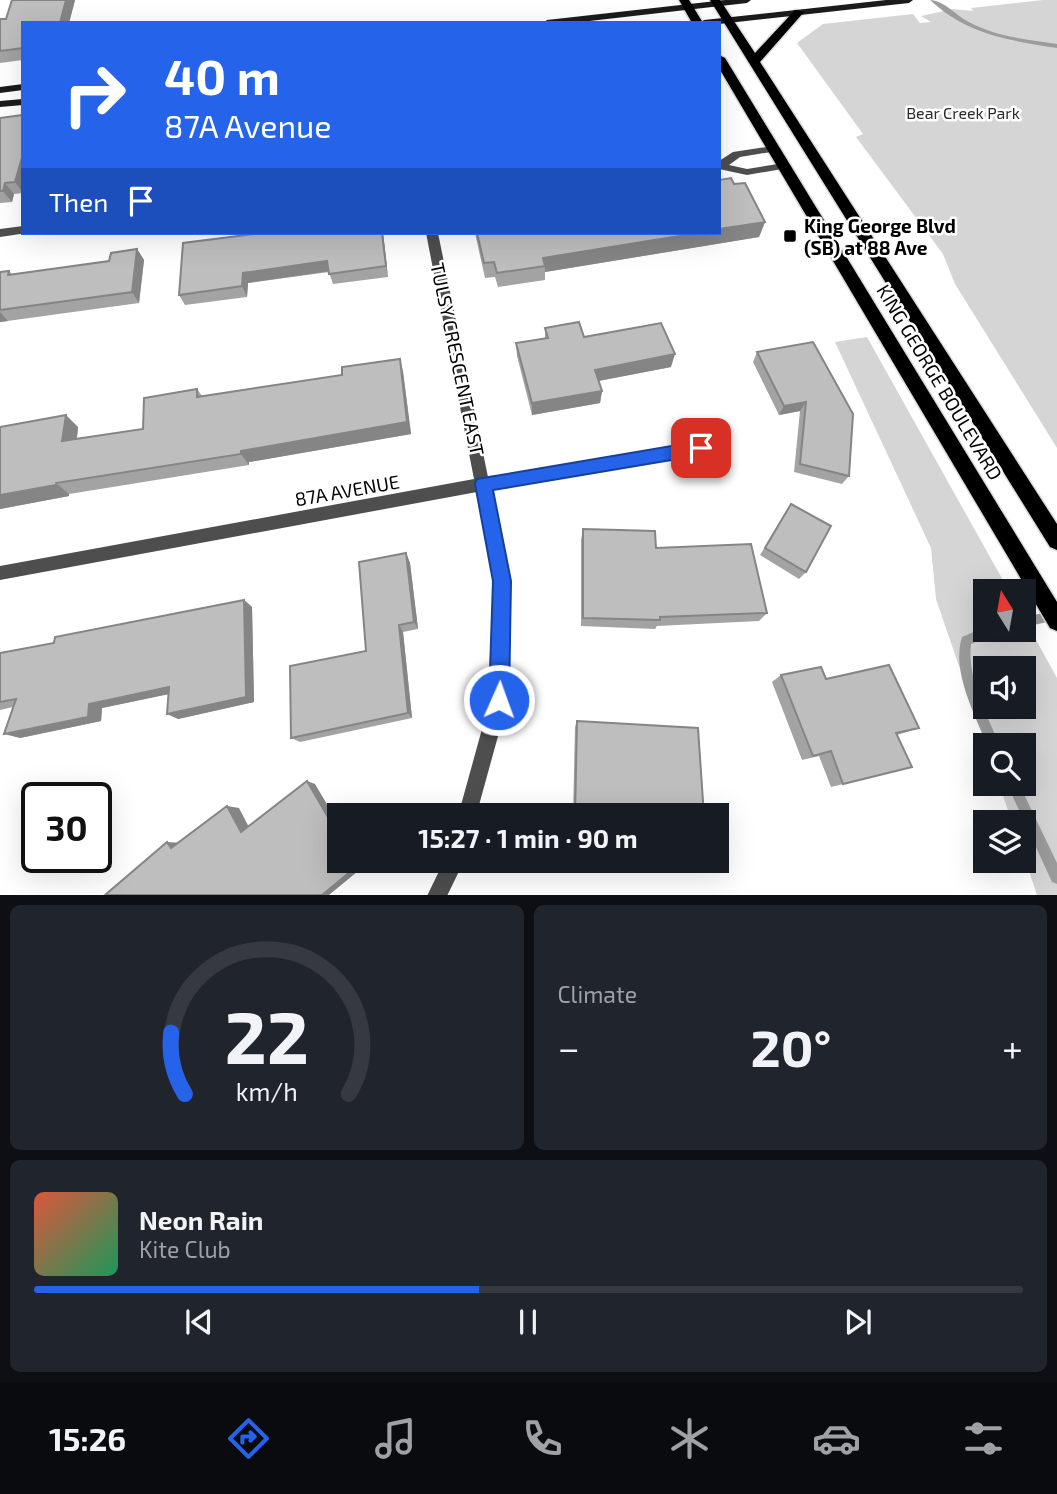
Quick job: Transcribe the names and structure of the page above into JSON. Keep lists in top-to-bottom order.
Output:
{
  "streets": {
    "main road": ["KING GEORGE BOULEVARD"],
    "street": ["TULSY CRESCENT EAST", "87A AVENUE"]
  },
  "crossings": [
    ["TULSY CRESCENT EAST", "87A AVENUE"]
  ],
  "parks": ["Bear Creek Park"],
  "places": {
    "transit": ["King George Blvd (SB) at 88 Ave"]
  },
  "north": "top",
  "page": {
    "turn": ["40 m", "87A Avenue"],
    "then": "Then",
    "limit": "30",
    "trip": "15:27 · 1 min · 90 m",
    "tile": "Climate",
    "heat": ["−", "20°", "+"],
    "song": ["Neon Rain", "Kite Club"],
    "tabs": "15:26",
    "gauge": ["22", "km/h"]
  }
}
